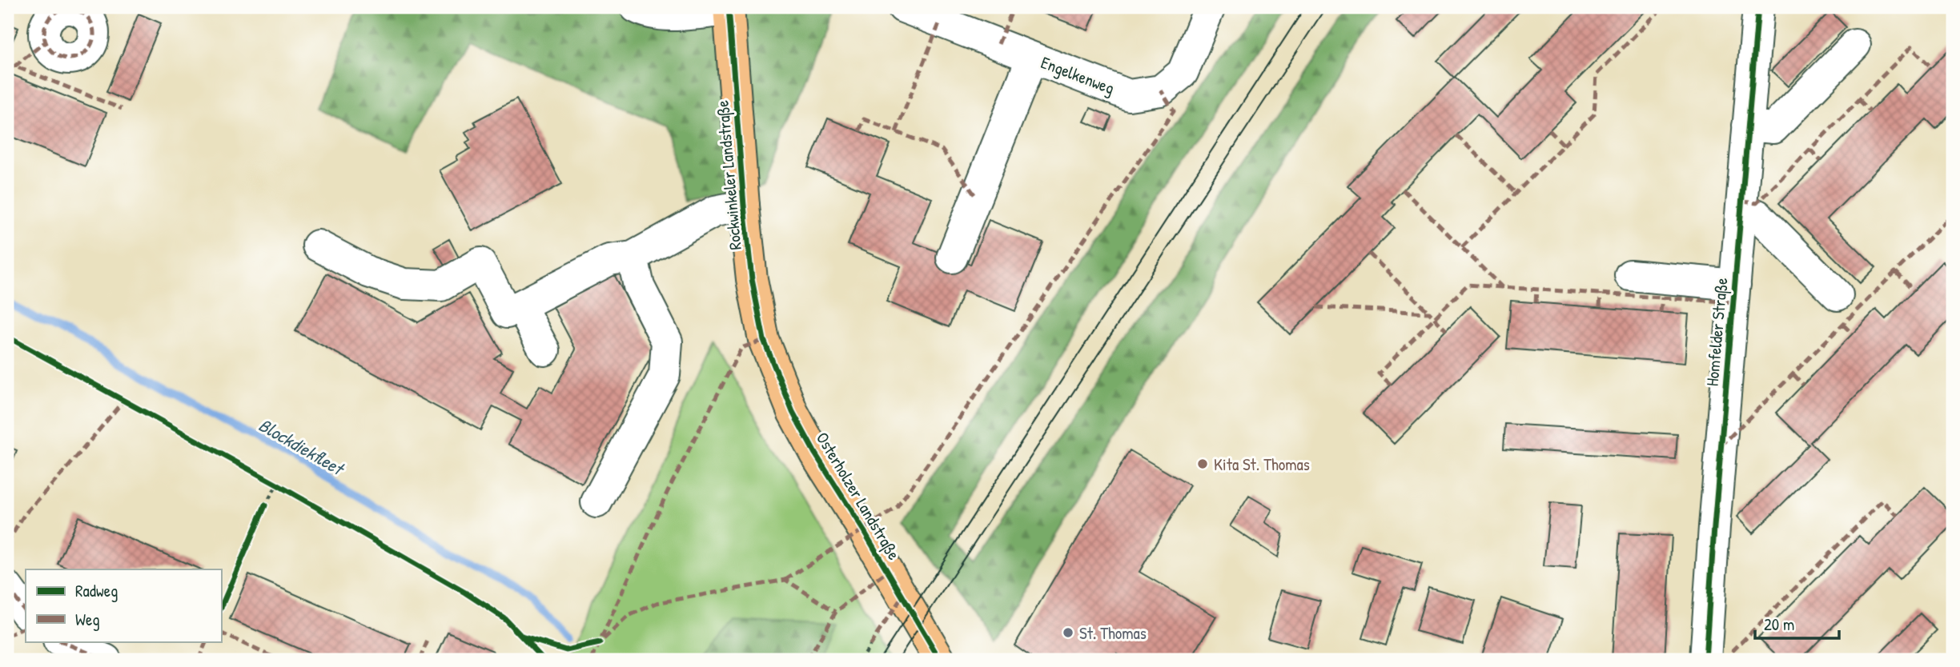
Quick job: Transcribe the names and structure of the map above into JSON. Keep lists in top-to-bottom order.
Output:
{
  "streets": {
    "main road": ["Rockwinkeler Landstraße", "Osterholzer Landstraße"],
    "street": ["Engelkenweg", "Homfelder Straße"]
  },
  "crossings": [
    ["Rockwinkeler Landstraße", "Osterholzer Landstraße"]
  ],
  "water": ["Blockdiekfleet"],
  "places": ["Kita St. Thomas", "St. Thomas"],
  "legend": ["Radweg", "Weg"],
  "scale_bar": "20 m"
}
